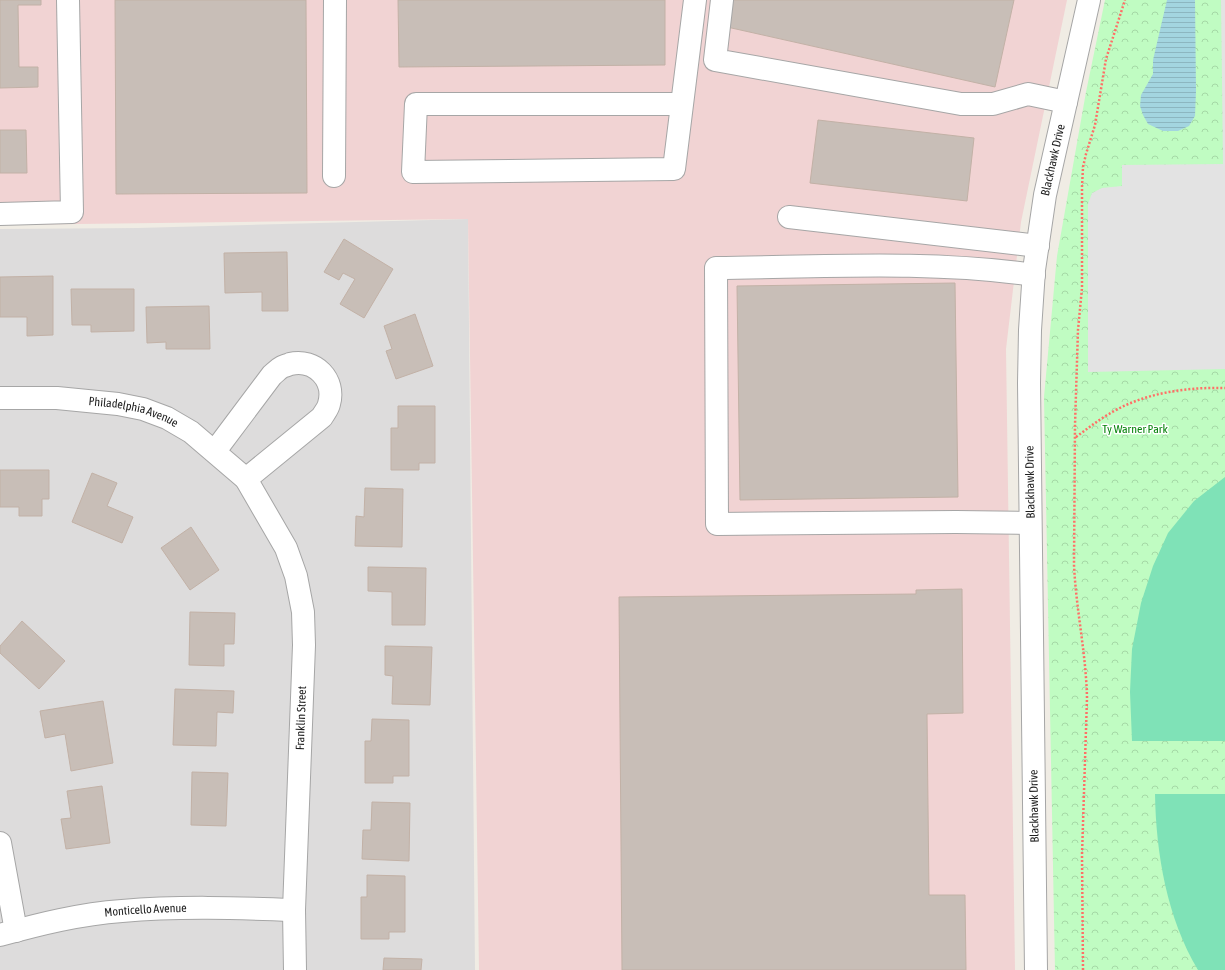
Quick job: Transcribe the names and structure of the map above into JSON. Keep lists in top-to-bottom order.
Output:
{
  "streets": {
    "street": [
      "Blackhawk Drive",
      "Philadelphia Avenue",
      "Franklin Street",
      "Monticello Avenue"
    ]
  },
  "crossings": [
    ["Philadelphia Avenue", "Franklin Street"],
    ["Franklin Street", "Monticello Avenue"]
  ],
  "parks": ["Ty Warner Park"]
}
